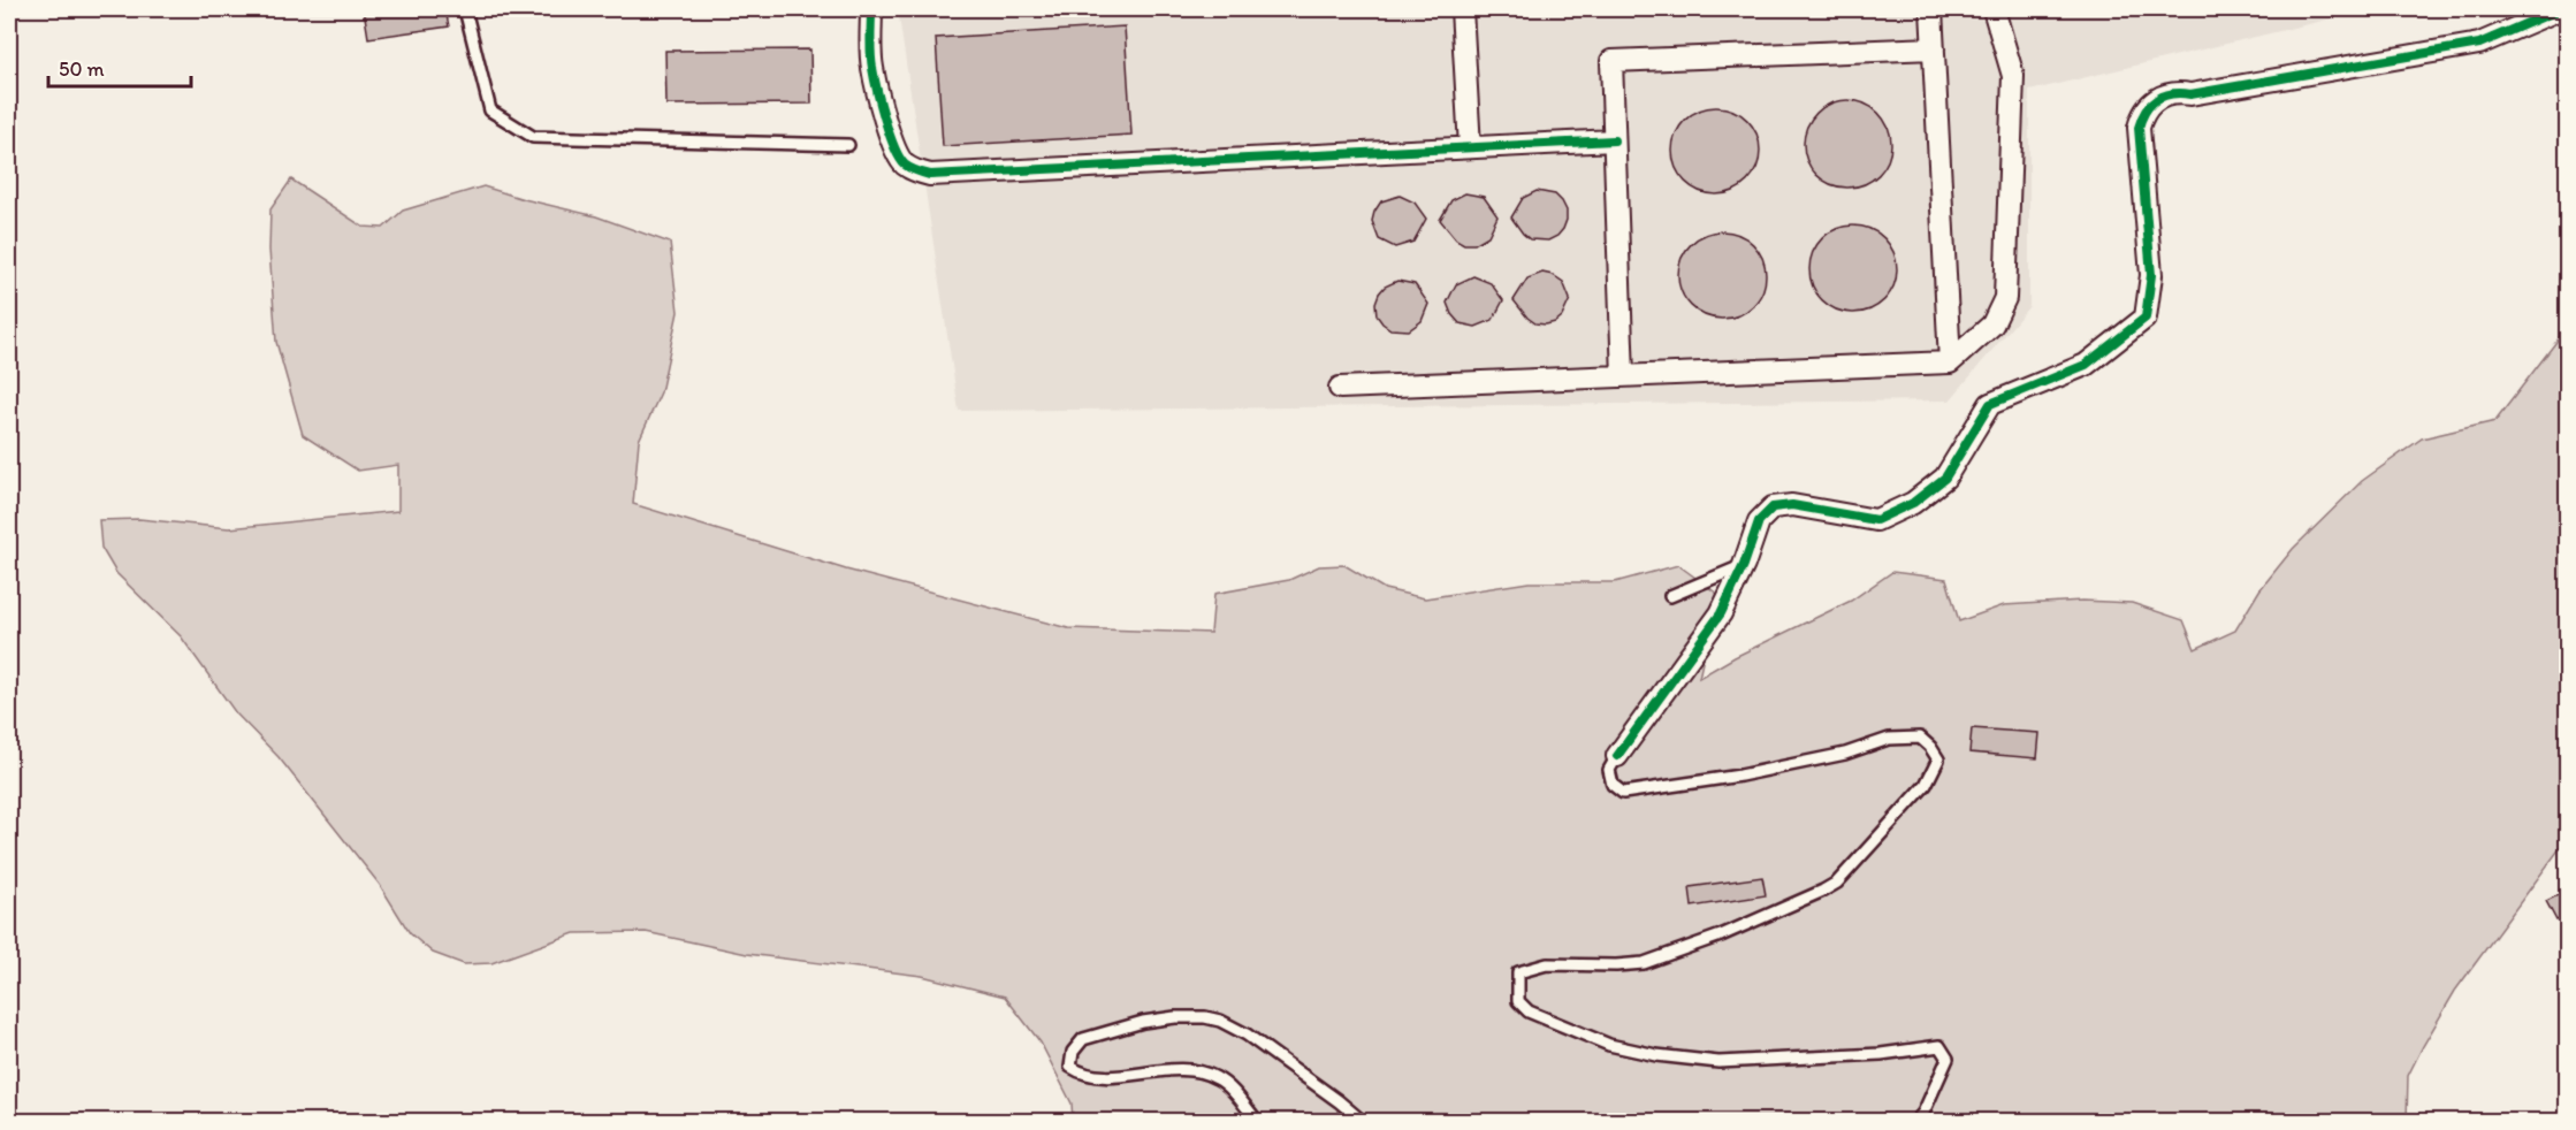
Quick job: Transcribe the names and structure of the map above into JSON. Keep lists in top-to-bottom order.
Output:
{
  "scale_bar": "50 m"
}
